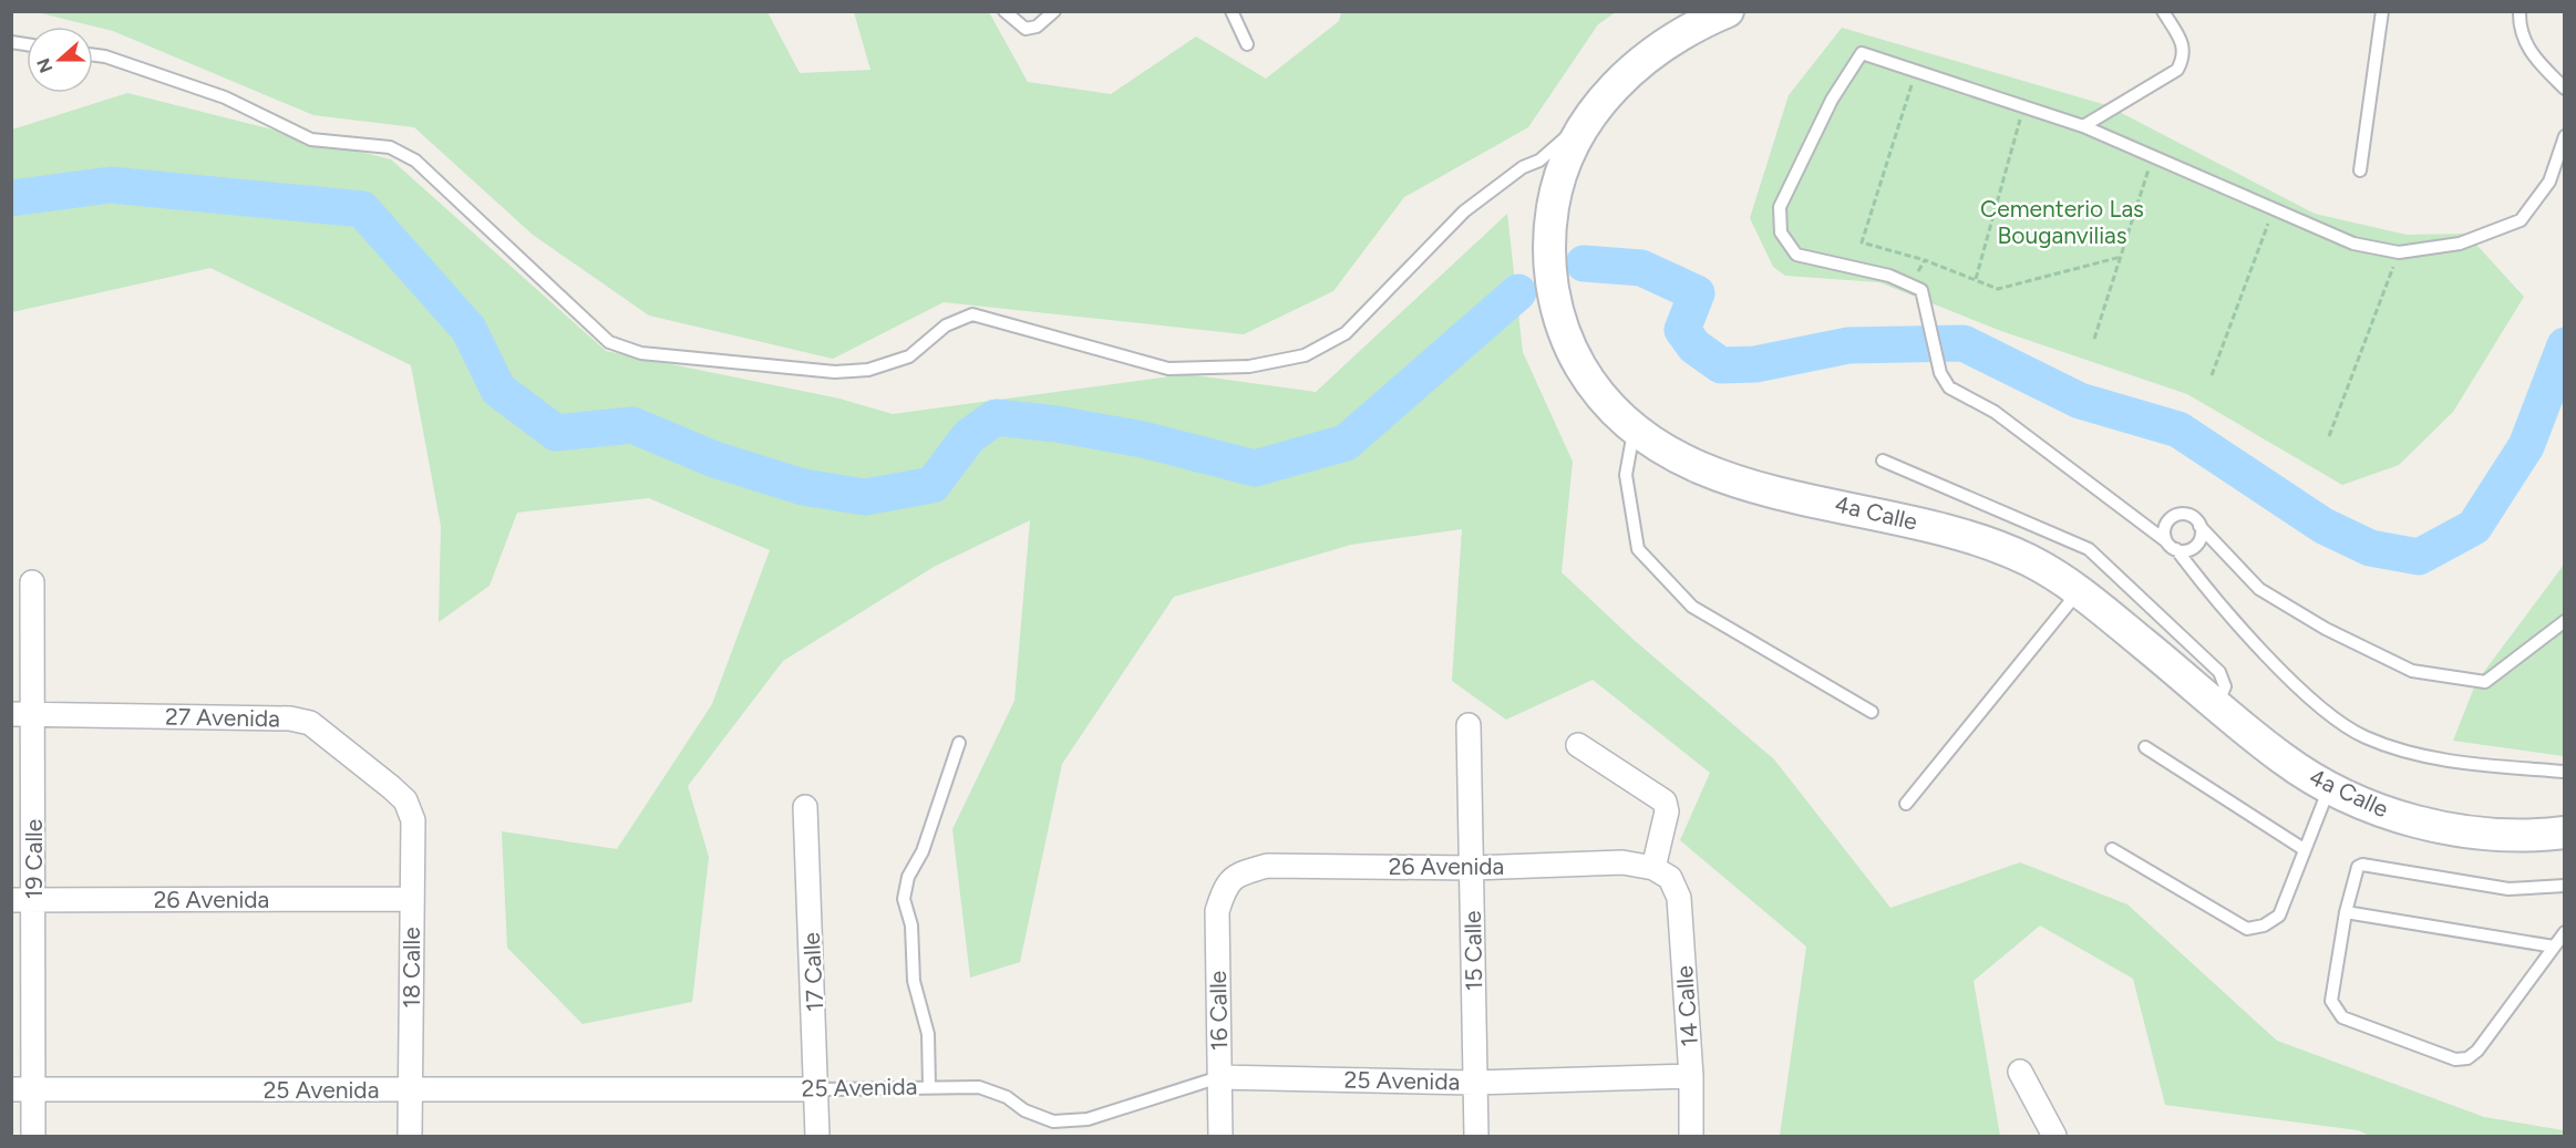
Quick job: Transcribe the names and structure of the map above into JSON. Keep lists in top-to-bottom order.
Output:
{
  "streets": {
    "main road": ["4a Calle"],
    "street": [
      "27 Avenida",
      "19 Calle",
      "26 Avenida",
      "15 Calle",
      "18 Calle",
      "17 Calle",
      "14 Calle",
      "16 Calle",
      "25 Avenida"
    ]
  },
  "crossings": [
    ["27 Avenida", "19 Calle"],
    ["27 Avenida", "18 Calle"],
    ["19 Calle", "26 Avenida"],
    ["19 Calle", "25 Avenida"],
    ["26 Avenida", "15 Calle"],
    ["26 Avenida", "18 Calle"],
    ["26 Avenida", "14 Calle"],
    ["26 Avenida", "16 Calle"],
    ["15 Calle", "25 Avenida"],
    ["18 Calle", "25 Avenida"],
    ["17 Calle", "25 Avenida"],
    ["14 Calle", "25 Avenida"],
    ["16 Calle", "25 Avenida"]
  ],
  "parks": ["Cementerio Las Bouganvilias"],
  "north": "left"
}
